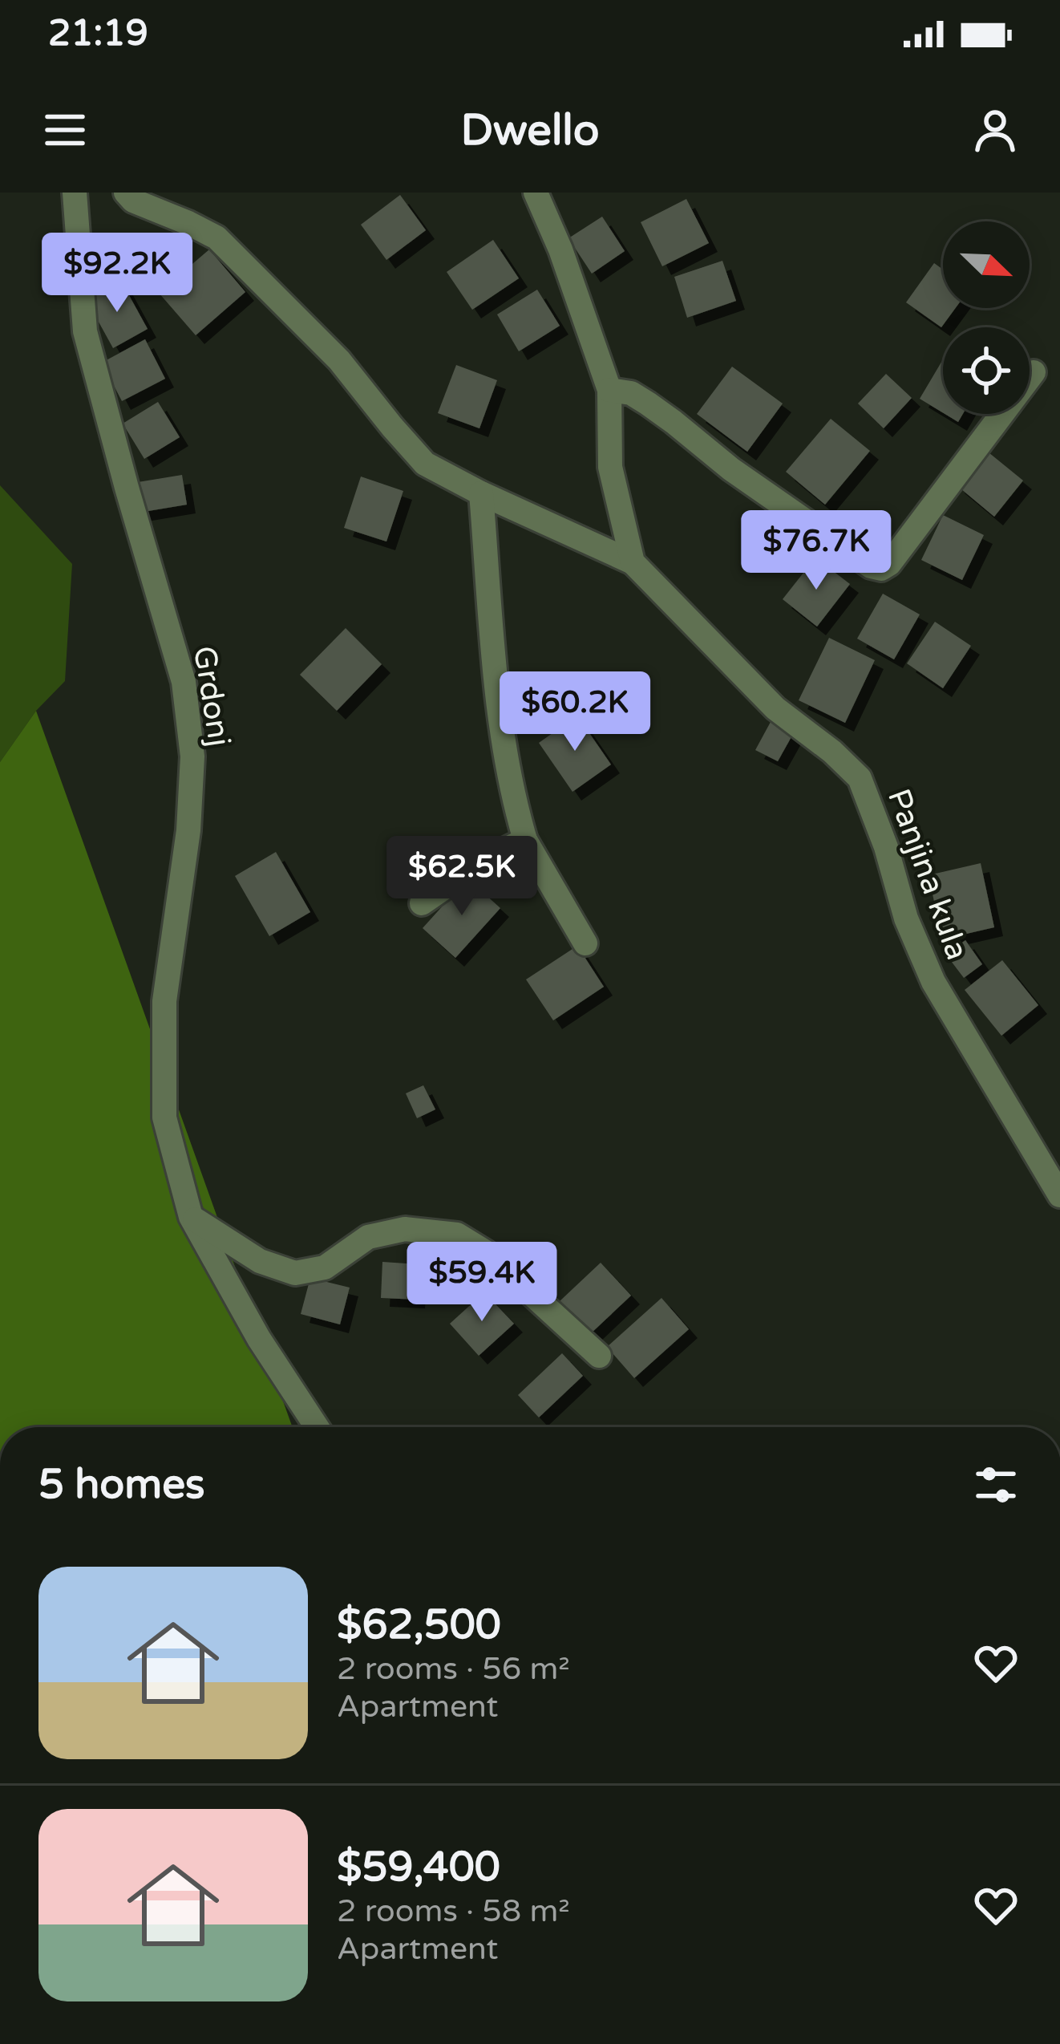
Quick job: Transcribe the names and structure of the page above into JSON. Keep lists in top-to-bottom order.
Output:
{
  "streets": {
    "street": ["Grdonj", "Panjina kula"]
  },
  "north": "bottom right",
  "page": {
    "status": "21:19",
    "header": "Dwello",
    "price": [
      "$92.2K",
      "$76.7K",
      "$60.2K",
      "$62.5K",
      "$59.4K"
    ],
    "heading": "5 homes",
    "list": [
      {
        "name": "$62,500",
        "note": "2 rooms · 56 m² · Apartment"
      },
      {
        "name": "$59,400",
        "note": "2 rooms · 58 m² · Apartment"
      }
    ]
  }
}
